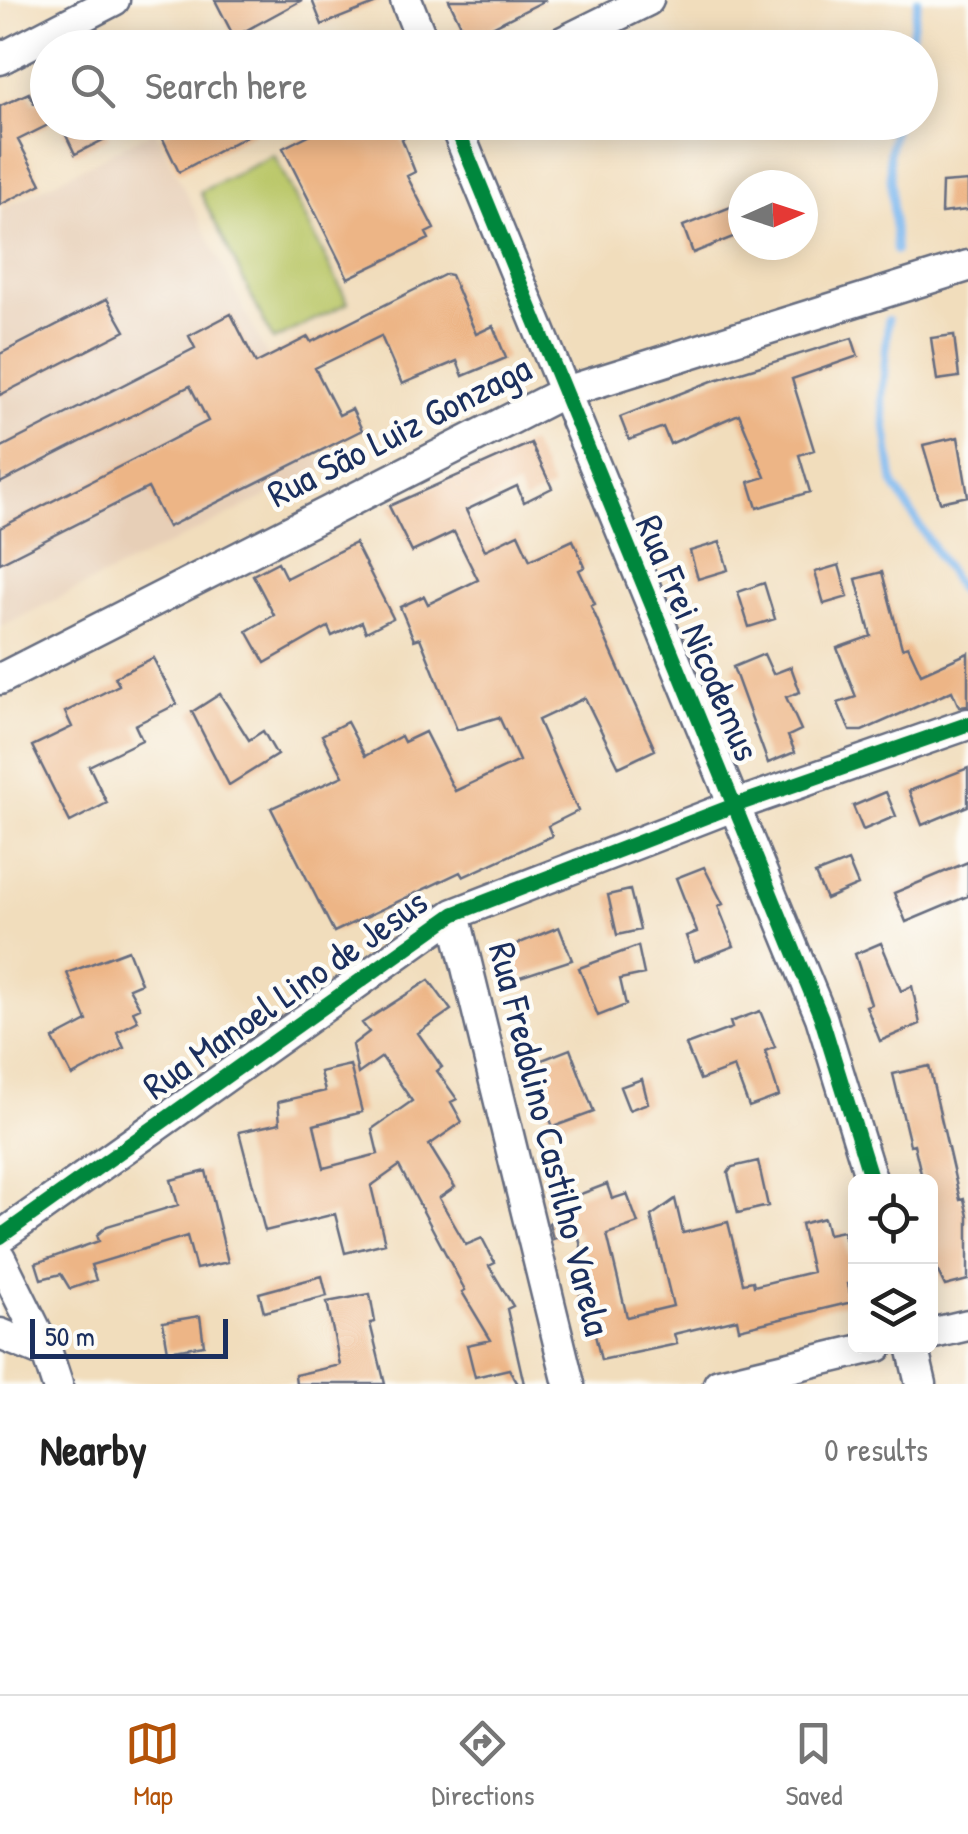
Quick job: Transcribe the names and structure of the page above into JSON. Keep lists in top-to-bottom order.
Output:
{
  "streets": {
    "street": [
      "Rua São Luiz Gonzaga",
      "Rua Frei Nicodemus",
      "Rua Manoel Lino de Jesus",
      "Rua Fredolino Castilho Varela"
    ]
  },
  "crossings": [
    ["Rua São Luiz Gonzaga", "Rua Frei Nicodemus"],
    ["Rua Frei Nicodemus", "Rua Manoel Lino de Jesus"],
    ["Rua Manoel Lino de Jesus", "Rua Fredolino Castilho Varela"]
  ],
  "scale_bar": "50 m",
  "north": "right",
  "page": {
    "search": "Search here",
    "scale": "50 m",
    "heading": ["Nearby", "0 results"],
    "nav": ["Map", "Directions", "Saved"]
  }
}
